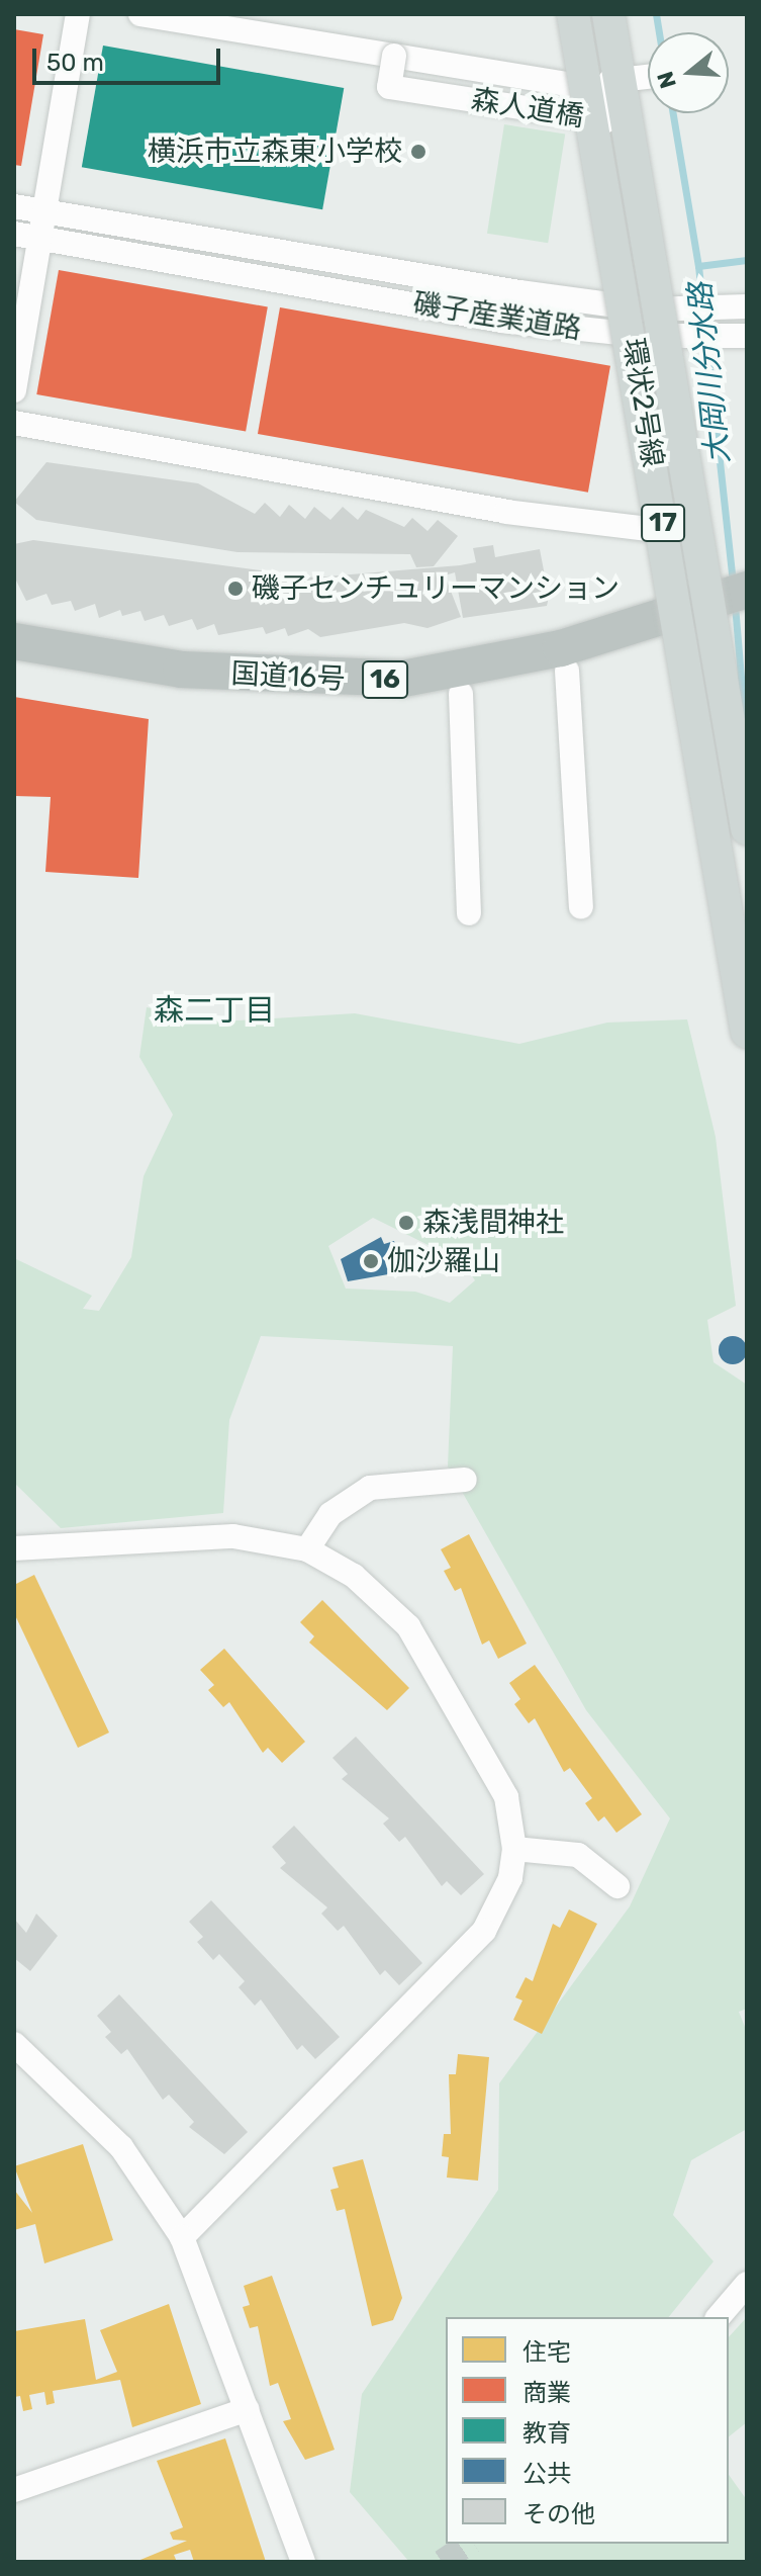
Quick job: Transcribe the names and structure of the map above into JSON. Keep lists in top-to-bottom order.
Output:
{
  "streets": {
    "highway": ["国道16号", "16"],
    "main road": ["環状2号線", "17"],
    "street": ["森人道橋", "磯子産業道路"]
  },
  "districts": ["森二丁目"],
  "water": ["大岡川分水路"],
  "places": [
    "横浜市立森東小学校",
    "磯子センチュリーマンション",
    "森浅間神社",
    "伽沙羅山"
  ],
  "legend": [
    "住宅",
    "商業",
    "教育",
    "公共",
    "その他"
  ],
  "scale_bar": "50 m",
  "north": "left"
}
